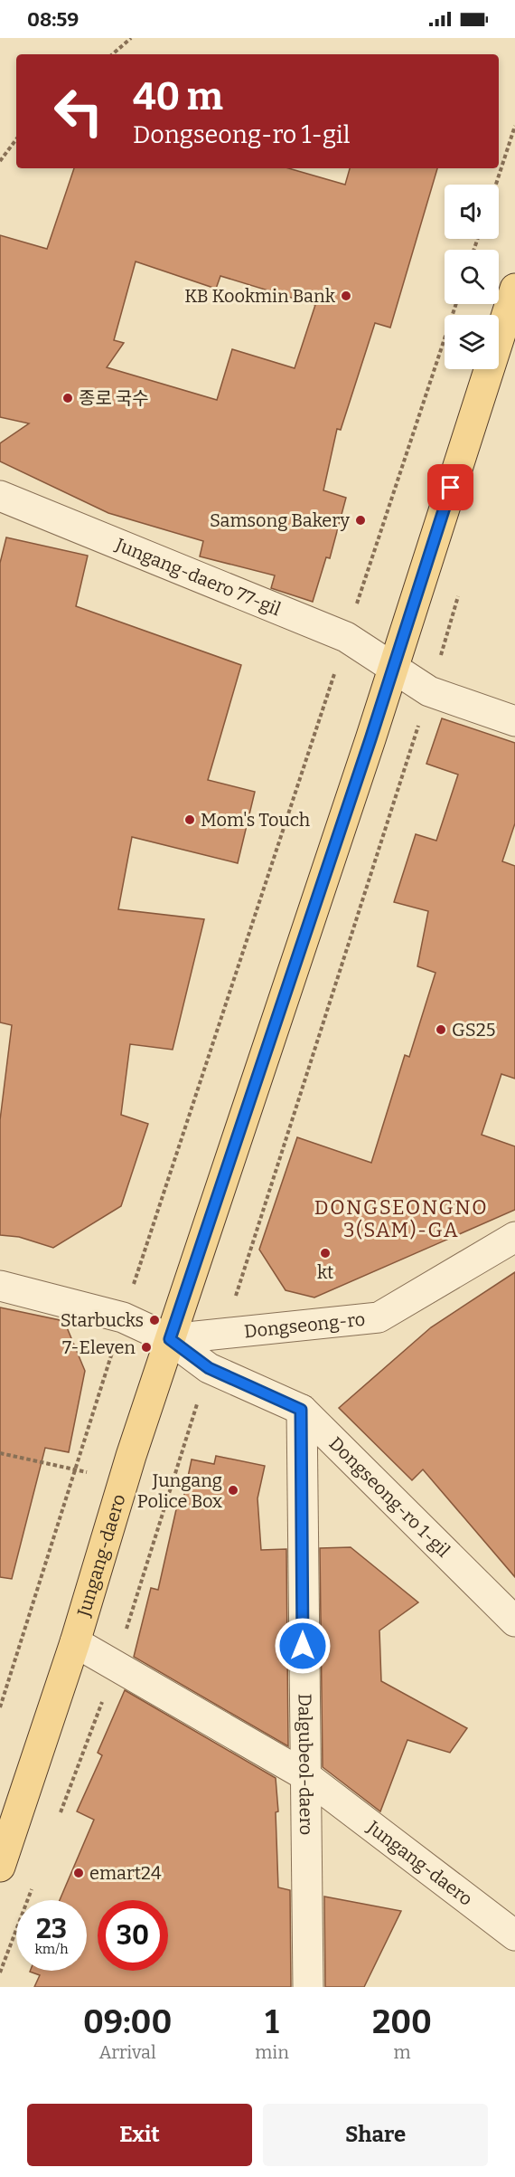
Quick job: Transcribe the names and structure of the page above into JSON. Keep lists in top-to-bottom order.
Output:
{
  "streets": {
    "main road": ["Jungang-daero"],
    "street": [
      "Jungang-daero 77-gil",
      "Dongseong-ro",
      "Dongseong-ro 1-gil",
      "Dalgubeol-daero"
    ]
  },
  "crossings": [
    ["Jungang-daero 77-gil", "Jungang-daero"],
    ["Dongseong-ro", "Dongseong-ro 1-gil"],
    ["Dongseong-ro", "Jungang-daero"],
    ["Dongseong-ro 1-gil", "Jungang-daero"],
    ["Dongseong-ro 1-gil", "Dalgubeol-daero"],
    ["Jungang-daero", "Dalgubeol-daero"]
  ],
  "districts": ["DONGSEONGNO 3(SAM)-GA"],
  "places": [
    "KB Kookmin Bank",
    "종로 국수",
    "Samsong Bakery",
    "Mom's Touch",
    "GS25",
    "kt",
    "Starbucks",
    "7-Eleven",
    "Jungang Police Box",
    "emart24"
  ],
  "page": {
    "status": "08:59",
    "turn": ["40 m", "Dongseong-ro 1-gil"],
    "speed": "23 km/h",
    "limit": "30",
    "eta": [
      "09:00",
      "Arrival",
      "1",
      "min",
      "200",
      "m"
    ],
    "buttons": ["Exit", "Share"]
  }
}
